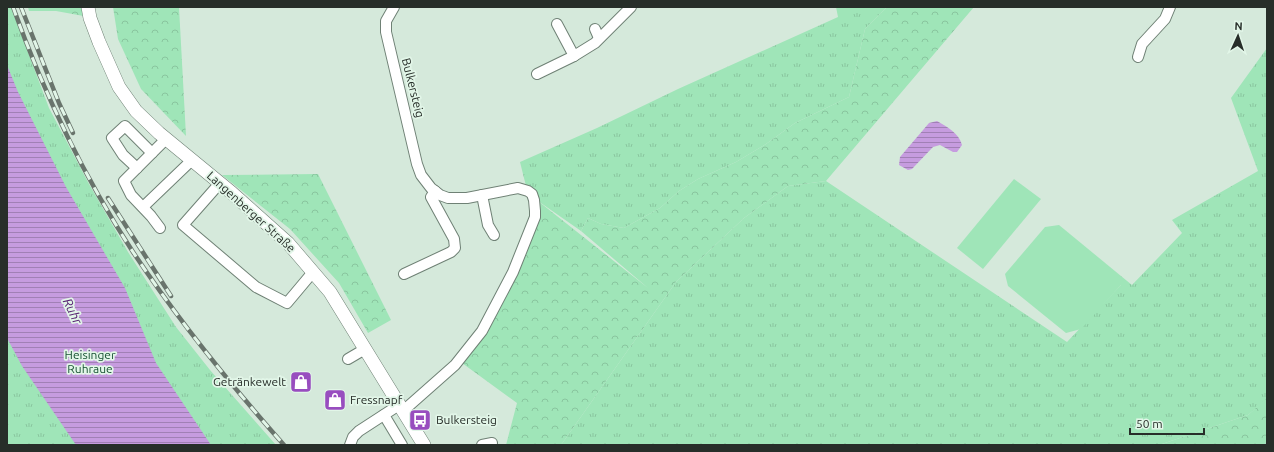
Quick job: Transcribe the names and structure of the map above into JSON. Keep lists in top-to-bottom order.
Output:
{
  "streets": {
    "main road": ["Langenberger Straße"],
    "street": ["Bulkersteig"]
  },
  "crossings": [
    ["Bulkersteig", "Langenberger Straße"]
  ],
  "water": ["Ruhr"],
  "parks": ["Heisinger Ruhraue"],
  "places": {
    "shop": ["Getränkewelt", "Fressnapf"],
    "bus stop": ["Bulkersteig"]
  },
  "scale_bar": "50 m",
  "north": "top"
}
